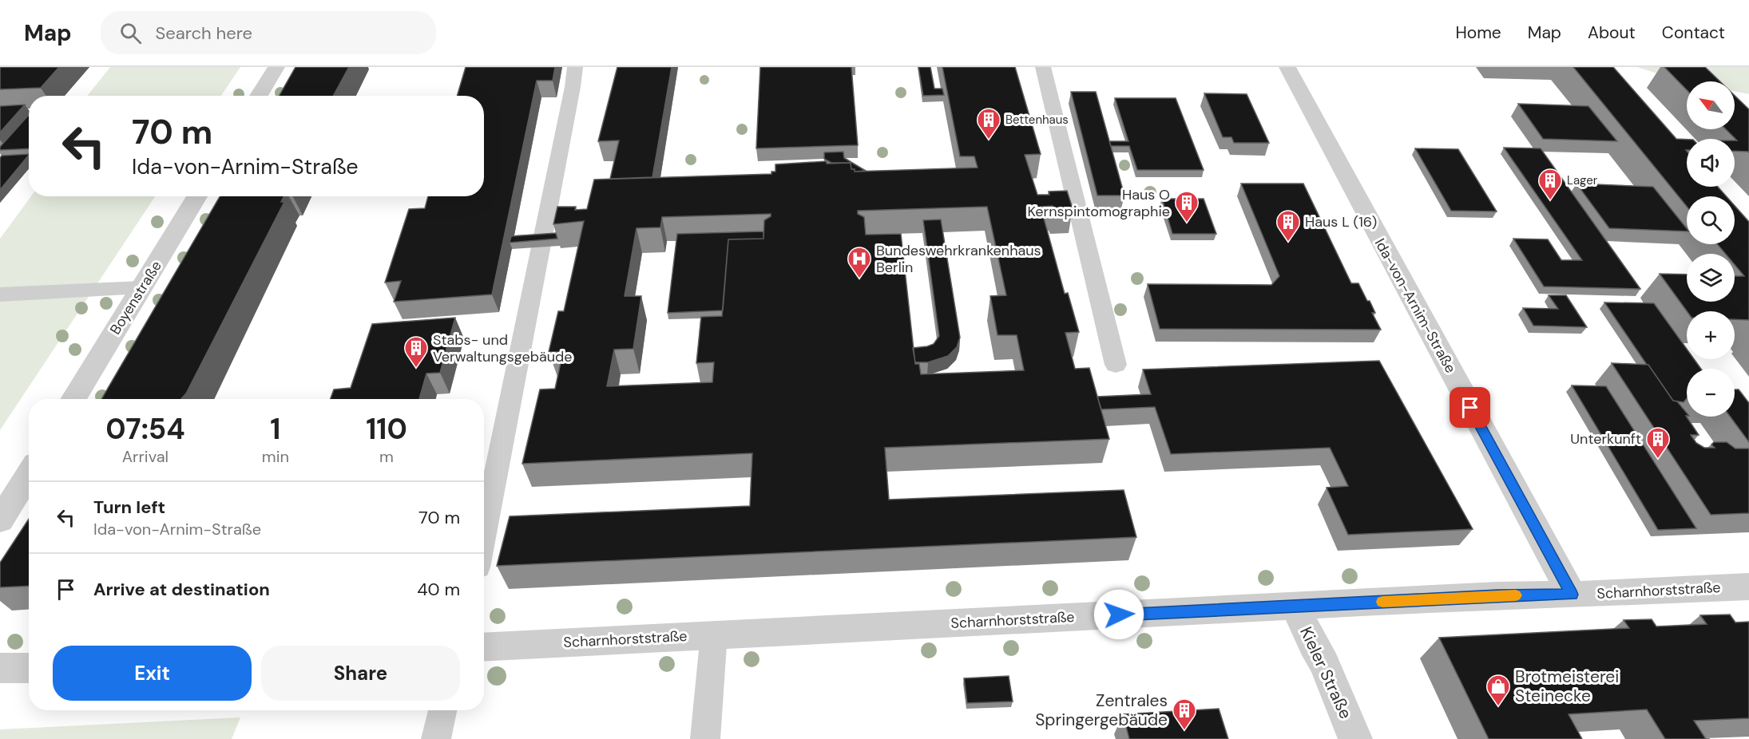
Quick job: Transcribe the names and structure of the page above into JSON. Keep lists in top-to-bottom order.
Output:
{
  "streets": {
    "street": [
      "Boyenstraße",
      "Ida-von-Arnim-Straße",
      "Scharnhorststraße",
      "Kieler Straße"
    ]
  },
  "crossings": [
    ["Ida-von-Arnim-Straße", "Scharnhorststraße"],
    ["Scharnhorststraße", "Kieler Straße"]
  ],
  "places": {
    "building": [
      "Bettenhaus",
      "Lager",
      "Haus O Kernspintomographie",
      "Haus L (16)",
      "Stabs- und Verwaltungsgebäude",
      "Unterkunft",
      "Zentrales Springergebäude"
    ],
    "hospital": ["Bundeswehrkrankenhaus Berlin"],
    "shop": ["Brotmeisterei Steinecke"]
  },
  "north": "top left",
  "page": {
    "header": "Map",
    "search": "Search here",
    "nav": [
      "Home",
      "Map",
      "About",
      "Contact"
    ],
    "map_buttons": ["+", "−"],
    "turn": ["70 m", "Ida-von-Arnim-Straße"],
    "eta": [
      "07:54",
      "Arrival",
      "1",
      "min",
      "110",
      "m"
    ],
    "list": [
      {
        "name": "Turn left",
        "note": "Ida-von-Arnim-Straße",
        "value": "70 m"
      },
      {
        "name": "Arrive at destination",
        "value": "40 m"
      }
    ],
    "buttons": ["Exit", "Share"]
  }
}
